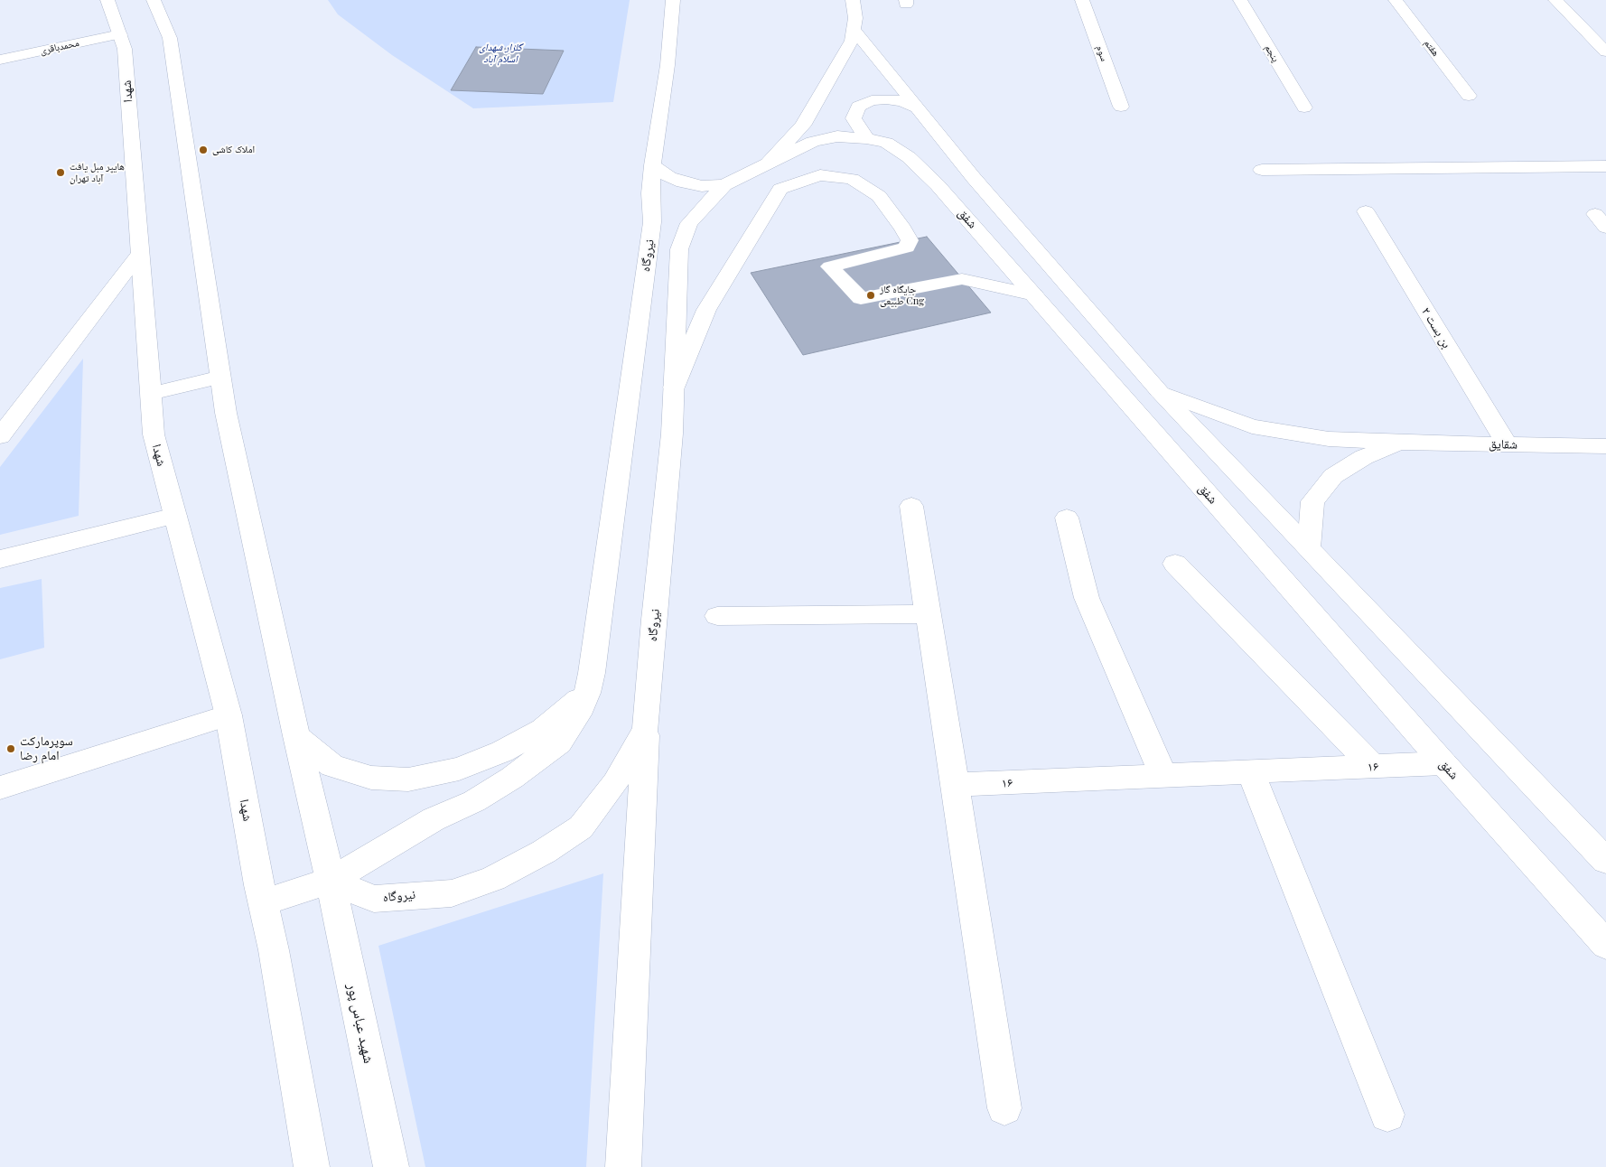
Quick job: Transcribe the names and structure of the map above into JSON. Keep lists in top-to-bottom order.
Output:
{
  "streets": {
    "main road": [
      "محمدباقری",
      "هفتم",
      "سوم",
      "پنجم",
      "شهدا",
      "شفق",
      "نیروگاه",
      "بن بست ۲",
      "شقایق",
      "۱۶",
      "شهید عباس پور"
    ]
  },
  "crossings": [
    ["محمدباقری", "شهدا"],
    ["شفق", "نیروگاه"],
    ["شفق", "۱۶"],
    ["نیروگاه", "شهید عباس پور"],
    ["بن بست ۲", "شقایق"]
  ],
  "parks": ["گلزار شهدای اسلام آباد"],
  "places": [
    "املاک کاشی",
    "هایپر مبل یافت آباد تهران",
    "جایگاه گاز طبیعی Cng",
    "سوپرمارکت امام رضا"
  ]
}
